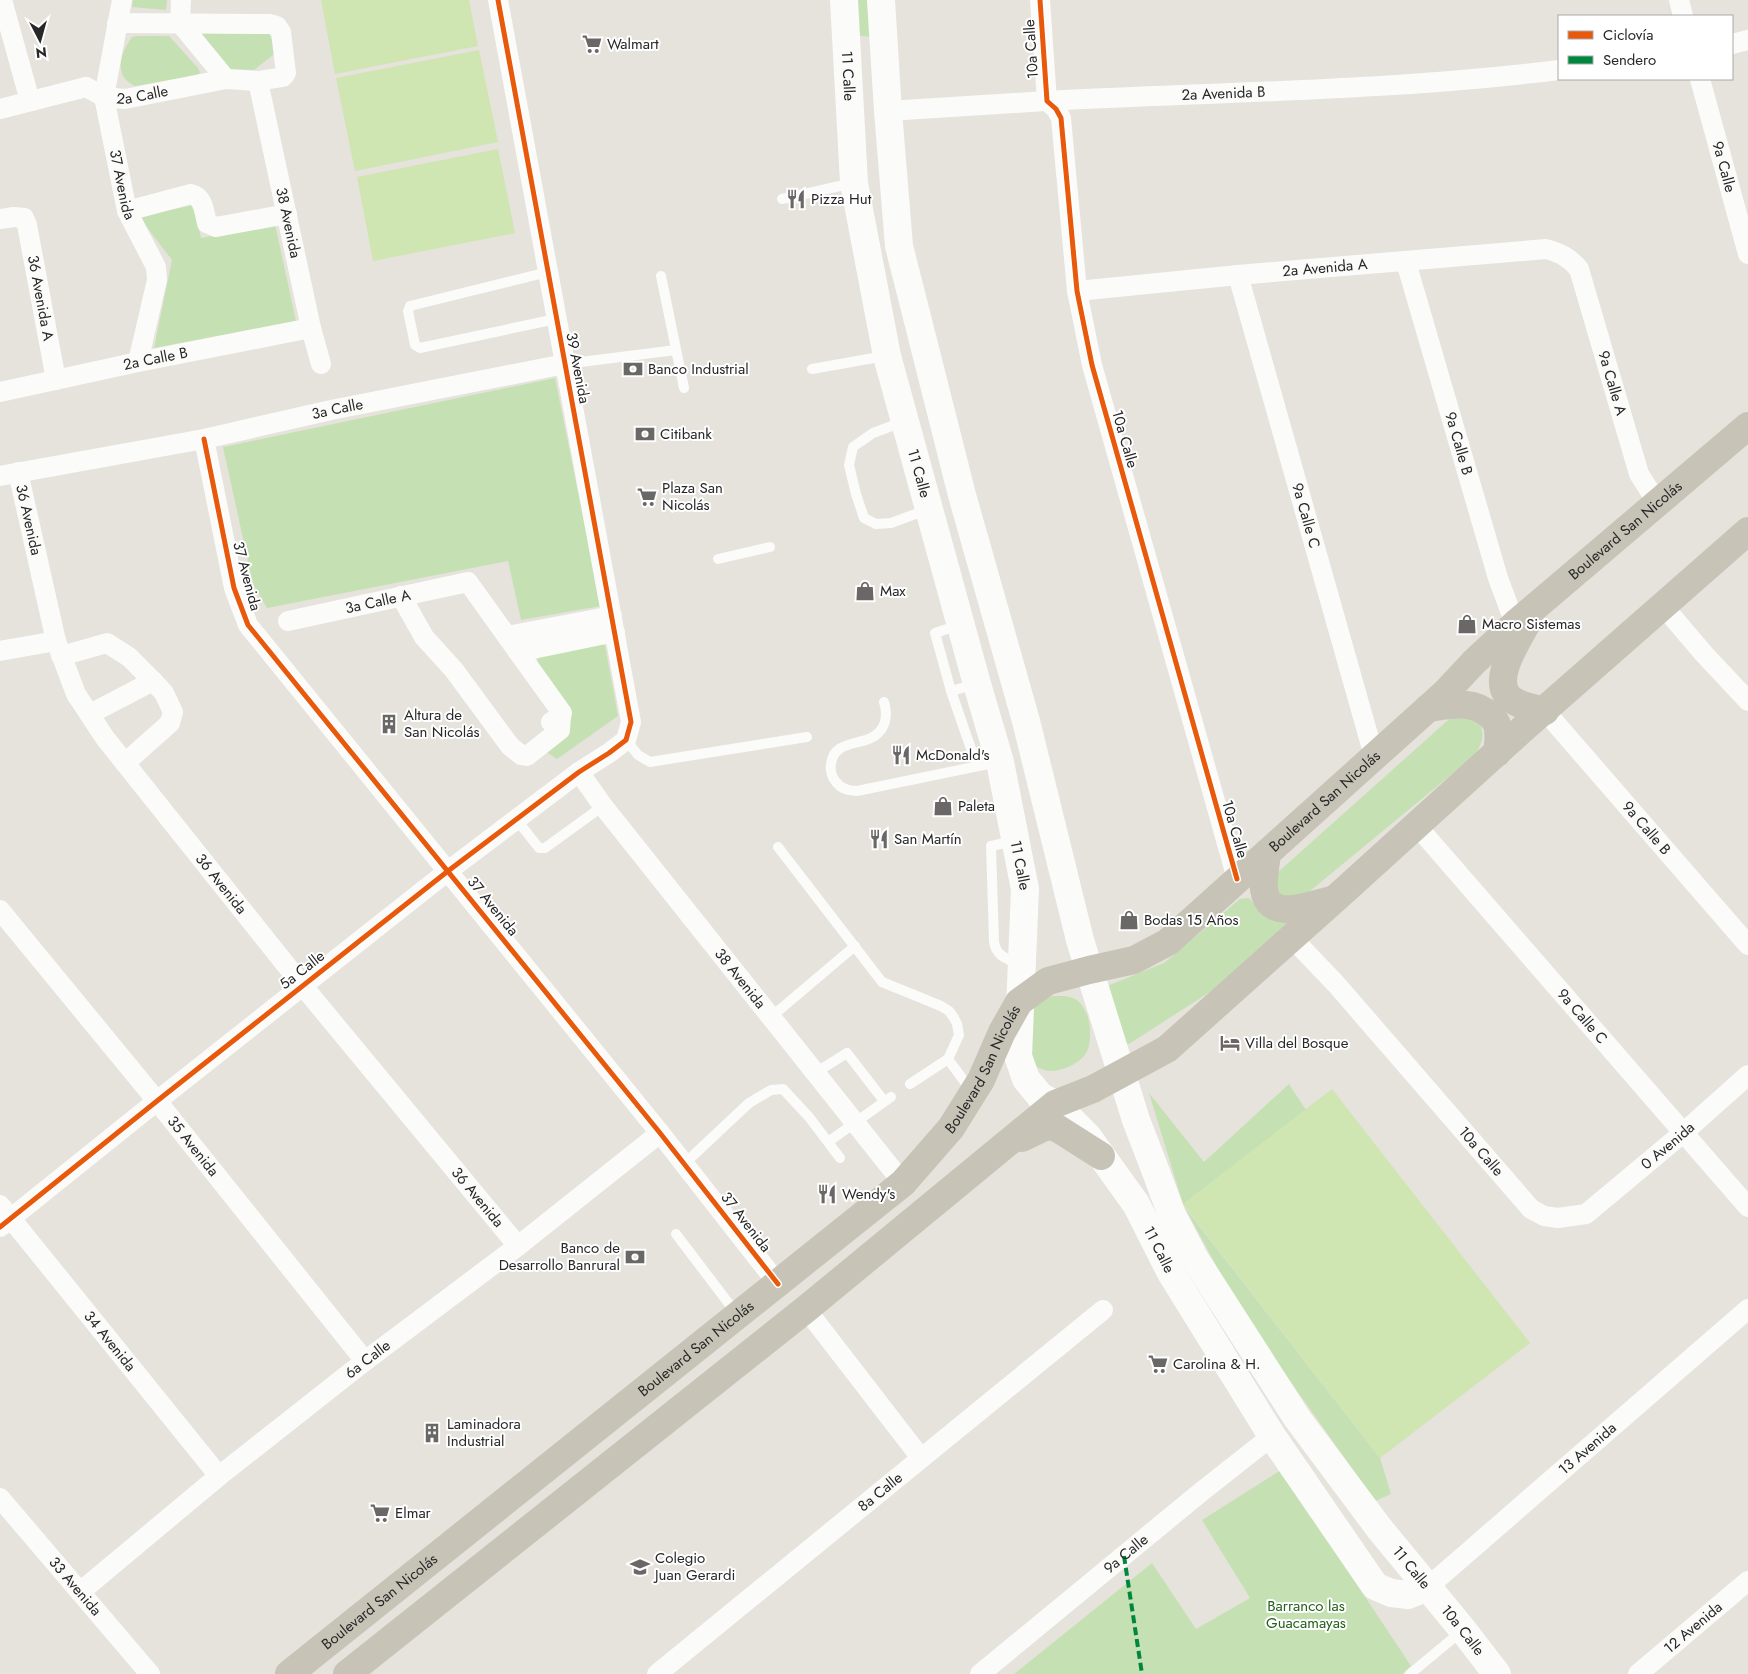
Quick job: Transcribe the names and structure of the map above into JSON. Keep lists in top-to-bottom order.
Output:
{
  "streets": {
    "main road": ["10a Calle", "11 Calle", "Boulevard San Nicolás"],
    "street": [
      "2a Calle",
      "2a Avenida B",
      "9a Calle",
      "37 Avenida",
      "38 Avenida",
      "2a Avenida A",
      "36 Avenida A",
      "2a Calle B",
      "39 Avenida",
      "9a Calle A",
      "3a Calle",
      "9a Calle B",
      "9a Calle C",
      "36 Avenida",
      "3a Calle A",
      "5a Calle",
      "0 Avenida",
      "35 Avenida",
      "34 Avenida",
      "6a Calle",
      "13 Avenida",
      "8a Calle",
      "33 Avenida",
      "12 Avenida"
    ]
  },
  "crossings": [
    ["10a Calle", "11 Calle"],
    ["10a Calle", "2a Avenida B"],
    ["10a Calle", "2a Avenida A"],
    ["10a Calle", "Boulevard San Nicolás"],
    ["10a Calle", "0 Avenida"],
    ["10a Calle", "13 Avenida"],
    ["11 Calle", "2a Avenida B"],
    ["11 Calle", "9a Calle"],
    ["11 Calle", "Boulevard San Nicolás"],
    ["11 Calle", "13 Avenida"],
    ["2a Calle", "37 Avenida"],
    ["2a Calle", "38 Avenida"],
    ["37 Avenida", "2a Calle B"],
    ["37 Avenida", "3a Calle"],
    ["37 Avenida", "Boulevard San Nicolás"],
    ["37 Avenida", "5a Calle"],
    ["37 Avenida", "6a Calle"],
    ["38 Avenida", "2a Calle B"],
    ["38 Avenida", "Boulevard San Nicolás"],
    ["38 Avenida", "5a Calle"],
    ["2a Avenida A", "9a Calle A"],
    ["2a Avenida A", "9a Calle B"],
    ["2a Avenida A", "9a Calle C"],
    ["36 Avenida A", "2a Calle B"],
    ["39 Avenida", "3a Calle"],
    ["39 Avenida", "5a Calle"],
    ["9a Calle A", "Boulevard San Nicolás"],
    ["3a Calle", "36 Avenida"],
    ["9a Calle B", "Boulevard San Nicolás"],
    ["9a Calle C", "Boulevard San Nicolás"],
    ["9a Calle C", "0 Avenida"],
    ["36 Avenida", "5a Calle"],
    ["36 Avenida", "6a Calle"],
    ["5a Calle", "35 Avenida"],
    ["5a Calle", "34 Avenida"],
    ["35 Avenida", "6a Calle"],
    ["34 Avenida", "6a Calle"],
    ["6a Calle", "33 Avenida"]
  ],
  "parks": ["Barranco las Guacamayas"],
  "places": {
    "supermarket": [
      "Walmart",
      "Plaza San Nicolás",
      "Carolina & H.",
      "Elmar"
    ],
    "restaurant": [
      "Pizza Hut",
      "McDonald's",
      "San Martín",
      "Wendy's"
    ],
    "bank": ["Banco Industrial", "Citibank", "Banco de Desarrollo Banrural"],
    "shop": [
      "Max",
      "Macro Sistemas",
      "Paleta",
      "Bodas 15 Años"
    ],
    "building": ["Altura de San Nicolás", "Laminadora Industrial"],
    "hotel": ["Villa del Bosque"],
    "school or university": ["Colegio Juan Gerardi"]
  },
  "legend": ["Ciclovía", "Sendero"],
  "north": "bottom"
}
